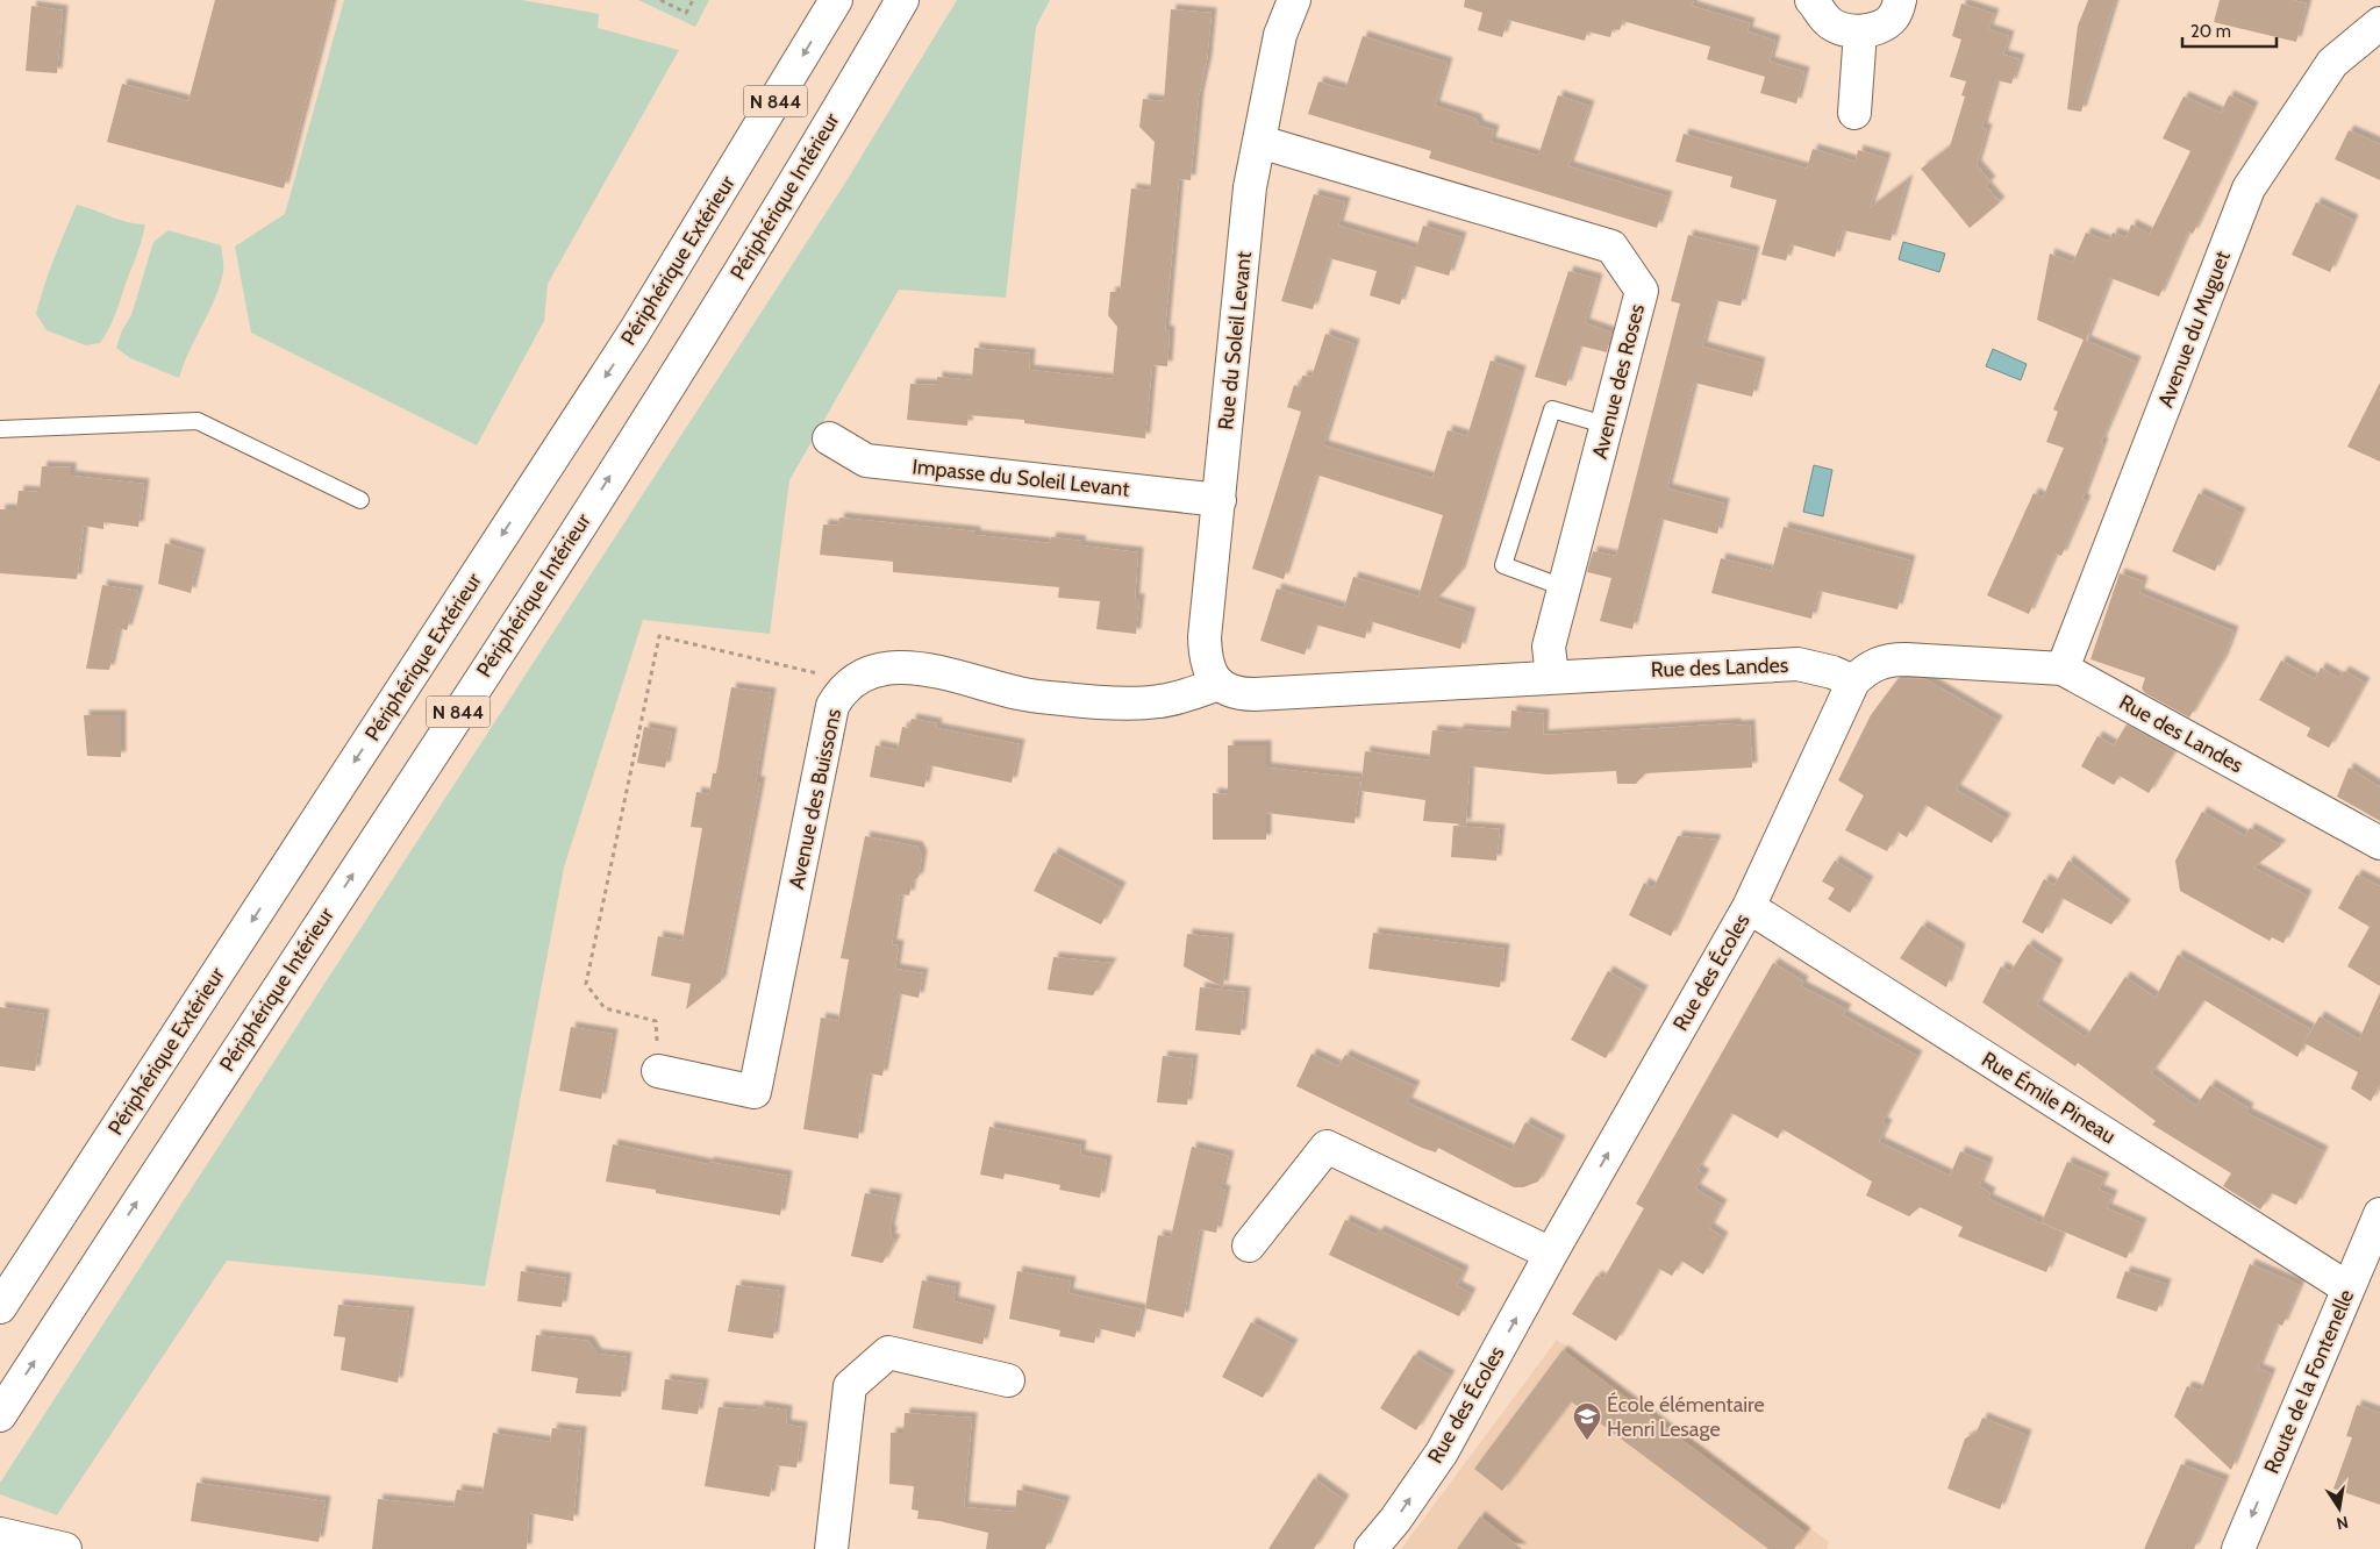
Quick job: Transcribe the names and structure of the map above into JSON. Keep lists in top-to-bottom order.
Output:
{
  "streets": {
    "main road": [
      "N 844",
      "Périphérique Intérieur",
      "Périphérique Extérieur",
      "Avenue du Muguet",
      "Rue du Soleil Levant",
      "Avenue des Roses",
      "Impasse du Soleil Levant",
      "Rue des Landes",
      "Avenue des Buissons",
      "Rue des Écoles",
      "Rue Émile Pineau",
      "Route de la Fontenelle"
    ]
  },
  "crossings": [
    ["Avenue du Muguet", "Rue des Landes"],
    ["Rue du Soleil Levant", "Avenue des Roses"],
    ["Rue du Soleil Levant", "Impasse du Soleil Levant"],
    ["Rue du Soleil Levant", "Rue des Landes"],
    ["Rue du Soleil Levant", "Avenue des Buissons"],
    ["Avenue des Roses", "Rue des Landes"],
    ["Rue des Landes", "Avenue des Buissons"],
    ["Rue des Landes", "Rue des Écoles"],
    ["Rue des Écoles", "Rue Émile Pineau"],
    ["Rue Émile Pineau", "Route de la Fontenelle"]
  ],
  "one_way": [
    "Périphérique Intérieur",
    "Périphérique Extérieur",
    "Rue des Écoles",
    "Route de la Fontenelle"
  ],
  "places": {
    "school or university": ["École élémentaire Henri Lesage"]
  },
  "scale_bar": "20 m",
  "north": "bottom"
}
